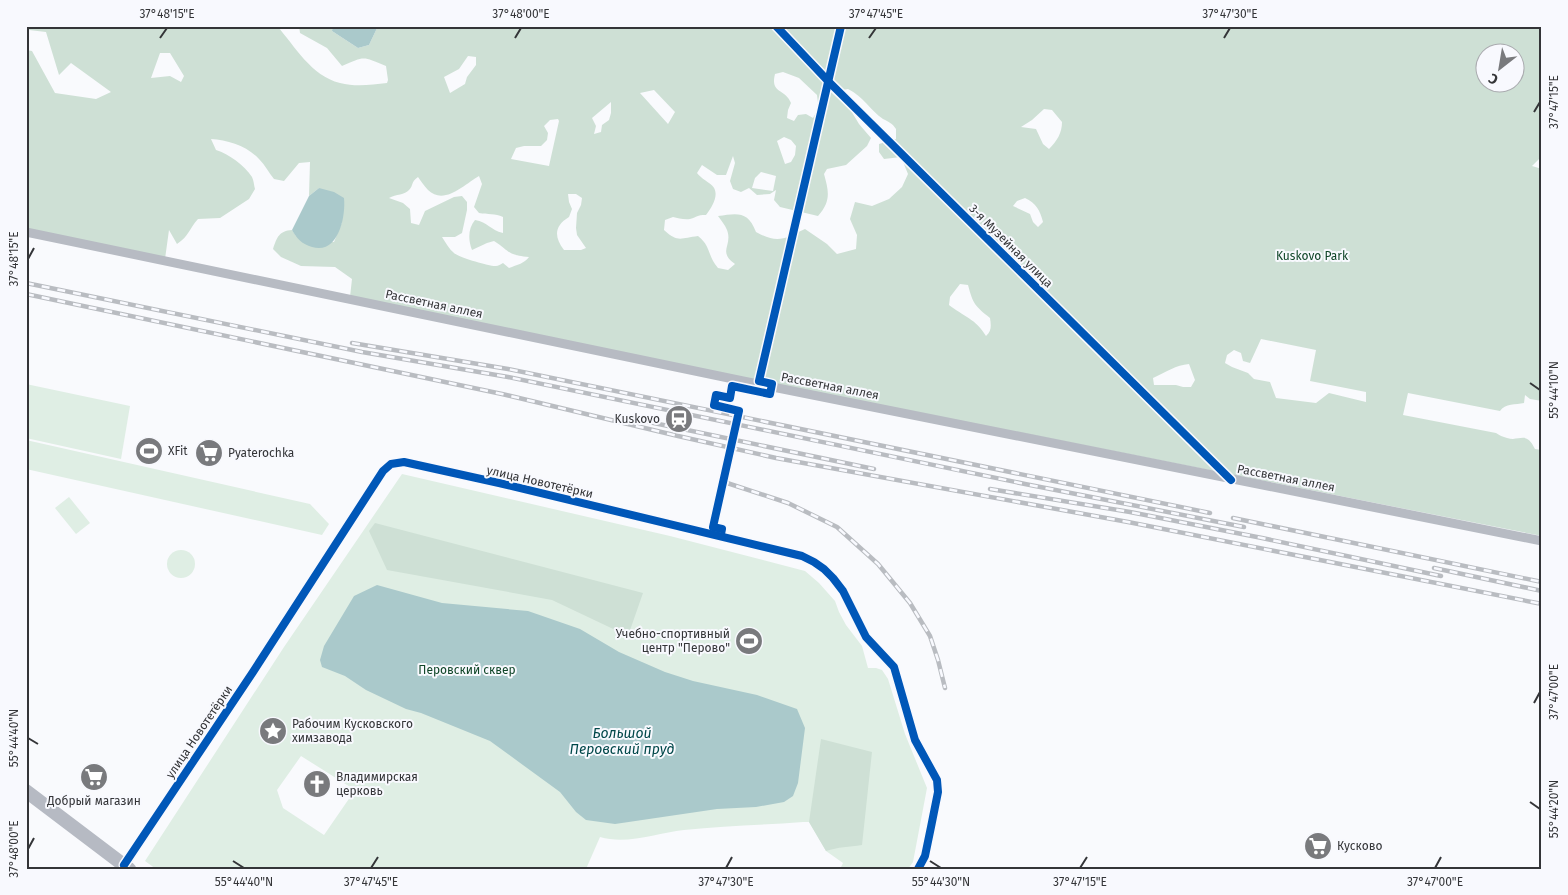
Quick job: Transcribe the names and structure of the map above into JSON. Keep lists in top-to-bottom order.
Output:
{
  "streets": {
    "street": ["Рассветная аллея", "улица Новотетёрки"],
    "cycle path": ["3-я Музейная улица"]
  },
  "water": ["Большой Перовский пруд"],
  "parks": ["Kuskovo Park", "Перовский сквер"],
  "places": {
    "station": ["Kuskovo"],
    "sports": ["XFit", "Учебно-спортивный центр \"Перово\""],
    "supermarket": ["Pyaterochka", "Добрый магазин", "Кусково"],
    "place": ["Рабочим Кусковского химзавода"],
    "church": ["Владимирская церковь"]
  },
  "north": "bottom left",
  "coordinates": [
    "37°48'15\"E",
    "37°48'00\"E",
    "37°47'45\"E",
    "37°47'30\"E",
    "37°47'15\"E",
    "55°44'10\"N",
    "37°47'00\"E",
    "55°44'40\"N",
    "55°44'20\"N",
    "55°44'30\"N"
  ]
}
